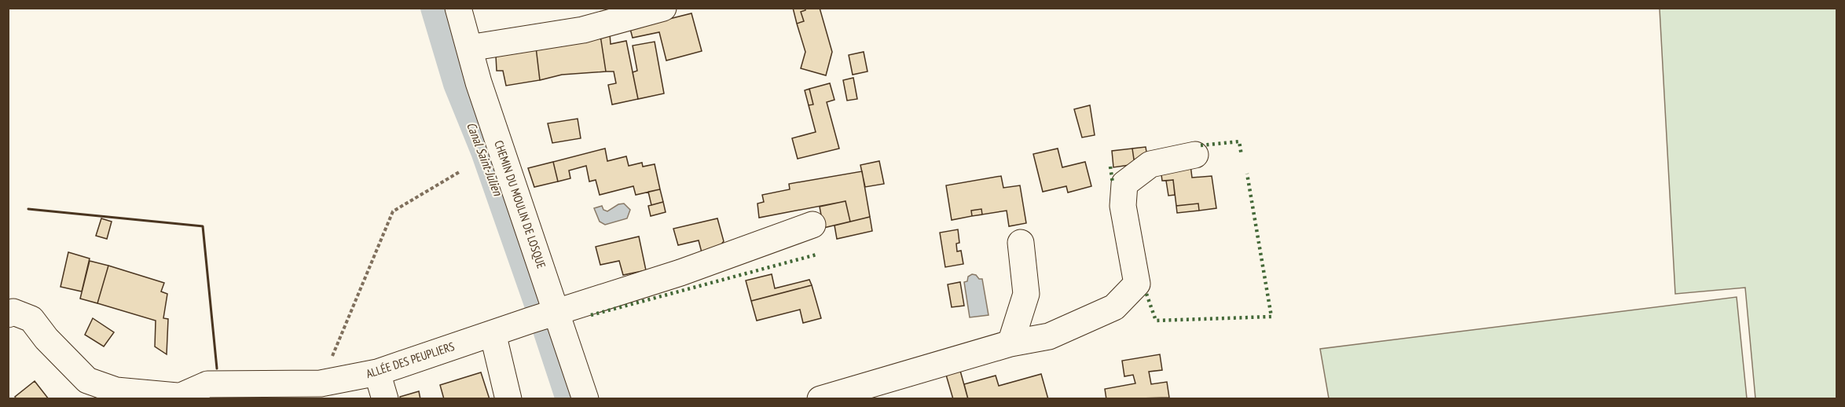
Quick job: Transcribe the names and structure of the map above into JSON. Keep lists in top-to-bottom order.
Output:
{
  "streets": {
    "street": ["CHEMIN DU MOULIN DE LOSQUE", "ALLÉE DES PEUPLIERS"]
  },
  "crossings": [
    ["CHEMIN DU MOULIN DE LOSQUE", "ALLÉE DES PEUPLIERS"]
  ],
  "water": ["Canal Saint-Julien"]
}
